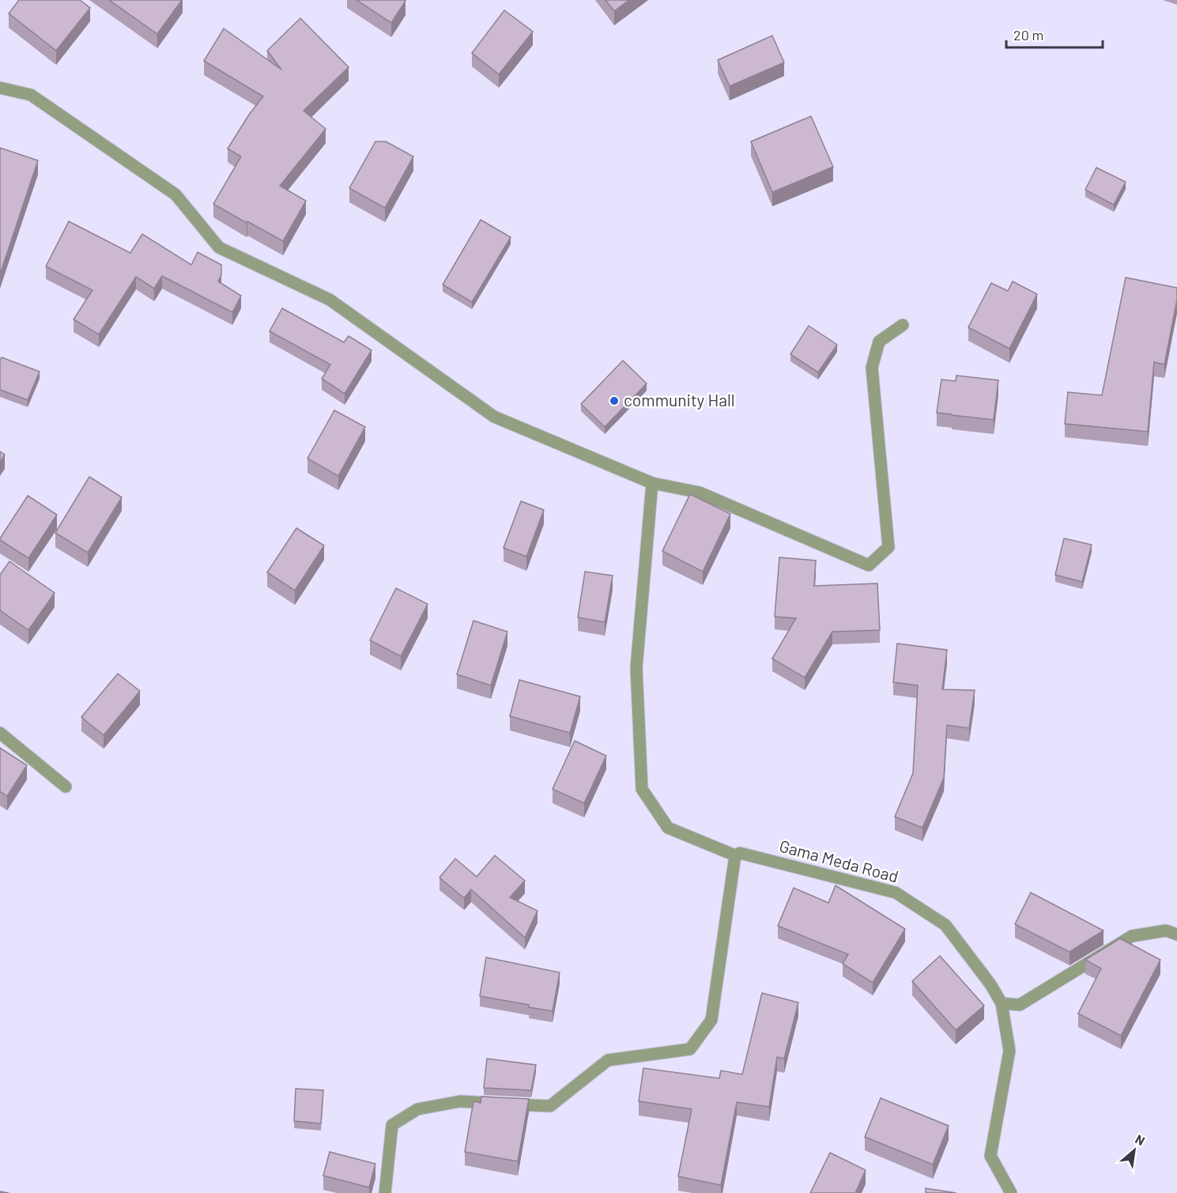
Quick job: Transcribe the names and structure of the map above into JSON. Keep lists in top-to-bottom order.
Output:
{
  "streets": {
    "street": ["Gama Meda Road"]
  },
  "places": ["community Hall"],
  "scale_bar": "20 m",
  "north": "top right"
}
